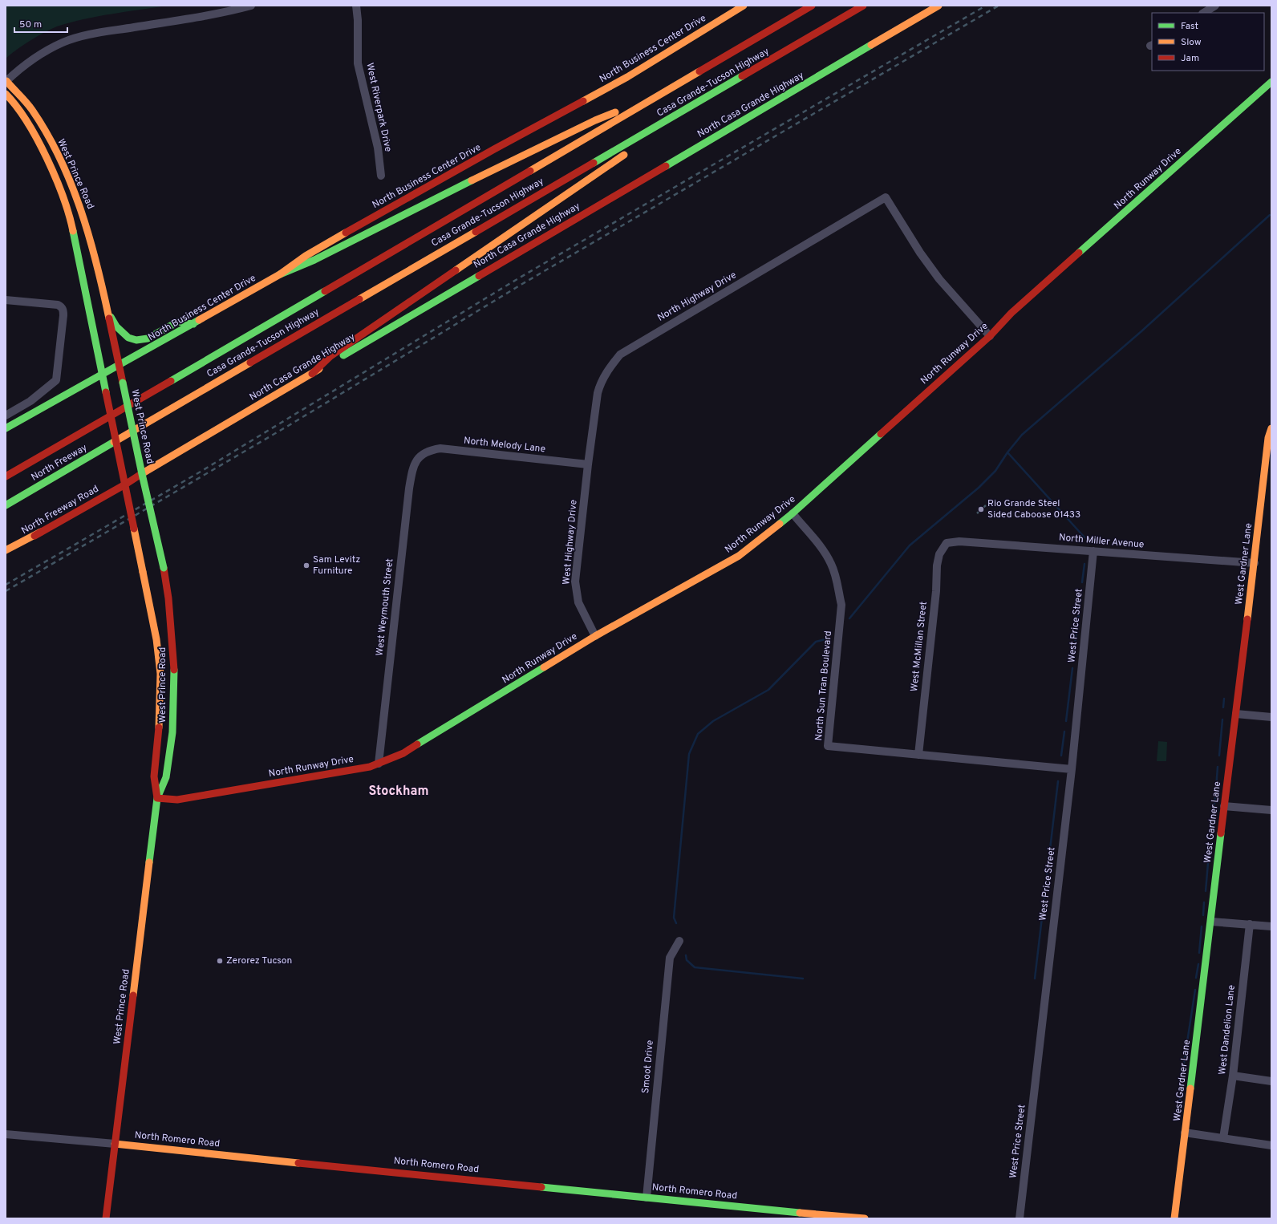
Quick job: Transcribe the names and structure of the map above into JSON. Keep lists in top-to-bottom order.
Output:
{
  "streets": {
    "main road": [
      "North Business Center Drive",
      "Casa Grande-Tucson Highway",
      "North Casa Grande Highway",
      "West Prince Road",
      "North Runway Drive",
      "North Freeway",
      "North Freeway Road",
      "West Gardner Lane",
      "North Romero Road"
    ],
    "street": [
      "West Riverpark Drive",
      "North Highway Drive",
      "North Melody Lane",
      "North Miller Avenue",
      "West Highway Drive",
      "West Weymouth Street",
      "West Price Street",
      "West McMillan Street",
      "North Sun Tran Boulevard",
      "West Dandelion Lane",
      "Smoot Drive"
    ]
  },
  "crossings": [
    ["North Business Center Drive", "West Prince Road"],
    ["Casa Grande-Tucson Highway", "North Freeway"],
    ["North Casa Grande Highway", "West Prince Road"],
    ["North Casa Grande Highway", "North Freeway Road"],
    ["West Prince Road", "North Runway Drive"],
    ["West Prince Road", "North Freeway Road"],
    ["West Prince Road", "North Romero Road"],
    ["North Runway Drive", "North Highway Drive"],
    ["North Runway Drive", "West Highway Drive"],
    ["North Runway Drive", "West Weymouth Street"],
    ["North Runway Drive", "North Sun Tran Boulevard"],
    ["North Highway Drive", "North Melody Lane"],
    ["North Highway Drive", "West Highway Drive"],
    ["North Melody Lane", "West Highway Drive"],
    ["North Melody Lane", "West Weymouth Street"],
    ["North Miller Avenue", "West Gardner Lane"],
    ["North Miller Avenue", "West Price Street"],
    ["North Miller Avenue", "West McMillan Street"],
    ["West Price Street", "North Sun Tran Boulevard"],
    ["West McMillan Street", "North Sun Tran Boulevard"],
    ["Smoot Drive", "North Romero Road"]
  ],
  "districts": ["Stockham"],
  "places": ["Rio Grande Steel Sided Caboose 01433", "Sam Levitz Furniture", "Zerorez Tucson"],
  "legend": ["Fast", "Slow", "Jam"],
  "scale_bar": "50 m"
}
